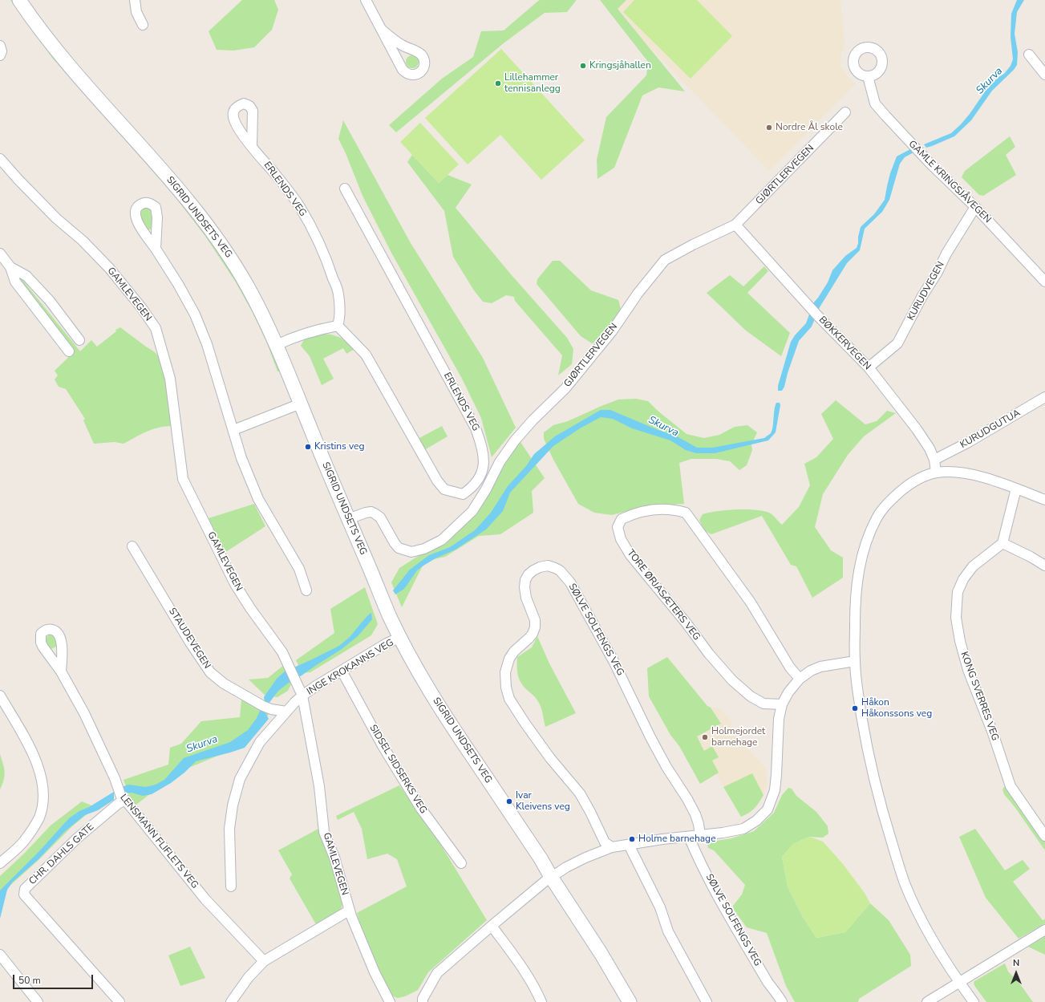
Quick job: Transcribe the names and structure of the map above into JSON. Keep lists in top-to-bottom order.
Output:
{
  "streets": {
    "street": [
      "GJØRTLERVEGEN",
      "GAMLE KRINGSJÅVEGEN",
      "ERLENDS VEG",
      "SIGRID UNDSETS VEG",
      "KURUDVEGEN",
      "GAMLEVEGEN",
      "BØKKERVEGEN",
      "KURUDGUTUA",
      "TORE ØRJASÆTERS VEG",
      "SØLVE SOLFENGS VEG",
      "STAUDEVEGEN",
      "INGE KROKANNS VEG",
      "KONG SVERRES VEG",
      "SIDSEL SIDSERKS VEG",
      "LENSMANN FLIFLETS VEG",
      "CHR. DAHLS GATE"
    ]
  },
  "crossings": [
    ["GJØRTLERVEGEN", "SIGRID UNDSETS VEG"],
    ["GJØRTLERVEGEN", "BØKKERVEGEN"],
    ["GAMLE KRINGSJÅVEGEN", "KURUDVEGEN"],
    ["SIGRID UNDSETS VEG", "INGE KROKANNS VEG"],
    ["KURUDVEGEN", "BØKKERVEGEN"],
    ["GAMLEVEGEN", "INGE KROKANNS VEG"],
    ["BØKKERVEGEN", "KURUDGUTUA"],
    ["STAUDEVEGEN", "INGE KROKANNS VEG"],
    ["INGE KROKANNS VEG", "SIDSEL SIDSERKS VEG"],
    ["LENSMANN FLIFLETS VEG", "CHR. DAHLS GATE"]
  ],
  "water": ["Skurva"],
  "places": [
    "Kringsjåhallen",
    "Lillehammer tennisanlegg",
    "Nordre Ål skole",
    "Kristins veg",
    "Håkon Håkonssons veg",
    "Holmejordet barnehage",
    "Ivar Kleivens veg",
    "Holme barnehage"
  ],
  "scale_bar": "50 m",
  "north": "top"
}
